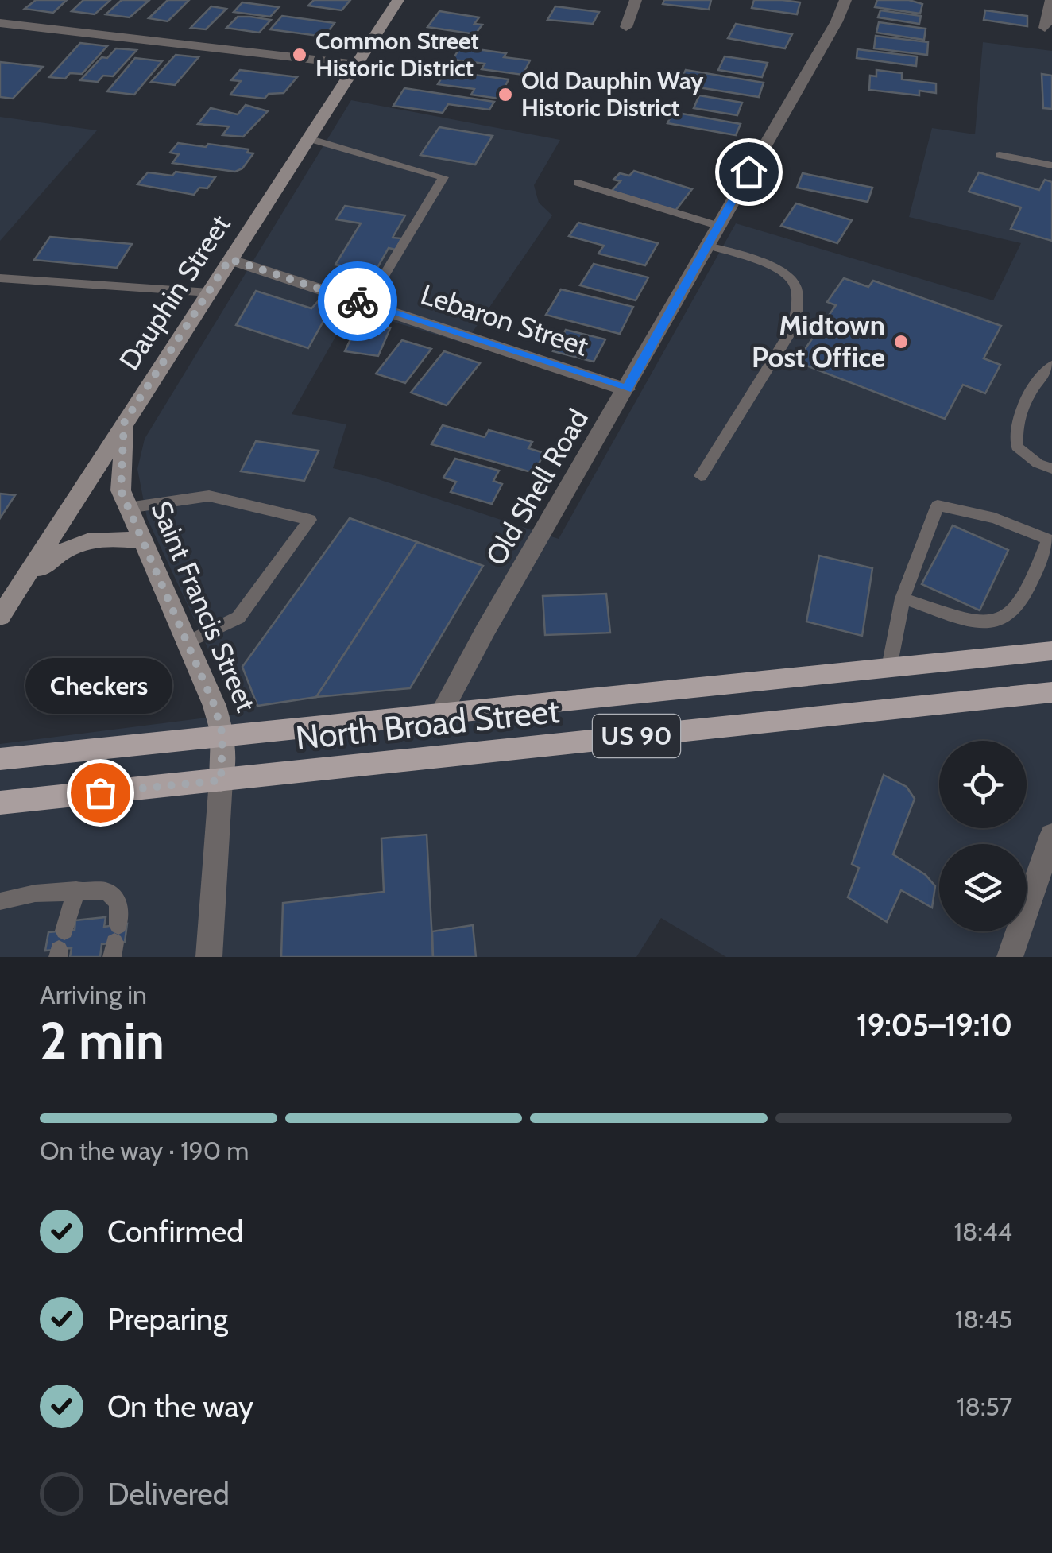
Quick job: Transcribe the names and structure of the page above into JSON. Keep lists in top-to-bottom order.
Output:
{
  "streets": {
    "main road": [
      "Dauphin Street",
      "Saint Francis Street",
      "North Broad Street",
      "US 90"
    ],
    "street": ["Lebaron Street", "Old Shell Road"]
  },
  "crossings": [
    ["Dauphin Street", "Lebaron Street"],
    ["Dauphin Street", "Saint Francis Street"],
    ["Lebaron Street", "Old Shell Road"],
    ["Old Shell Road", "North Broad Street"],
    ["Saint Francis Street", "North Broad Street"]
  ],
  "places": [
    "Common Street Historic District",
    "Old Dauphin Way Historic District",
    "Midtown Post Office",
    "Checkers"
  ],
  "page": {
    "bubble": "Checkers",
    "heading": ["2 min", "Arriving in", "19:05–19:10"],
    "bar": "On the way · 190 m",
    "list": [
      ["Confirmed", "18:44"],
      ["Preparing", "18:45"],
      ["On the way", "18:57"],
      "Delivered"
    ]
  }
}
